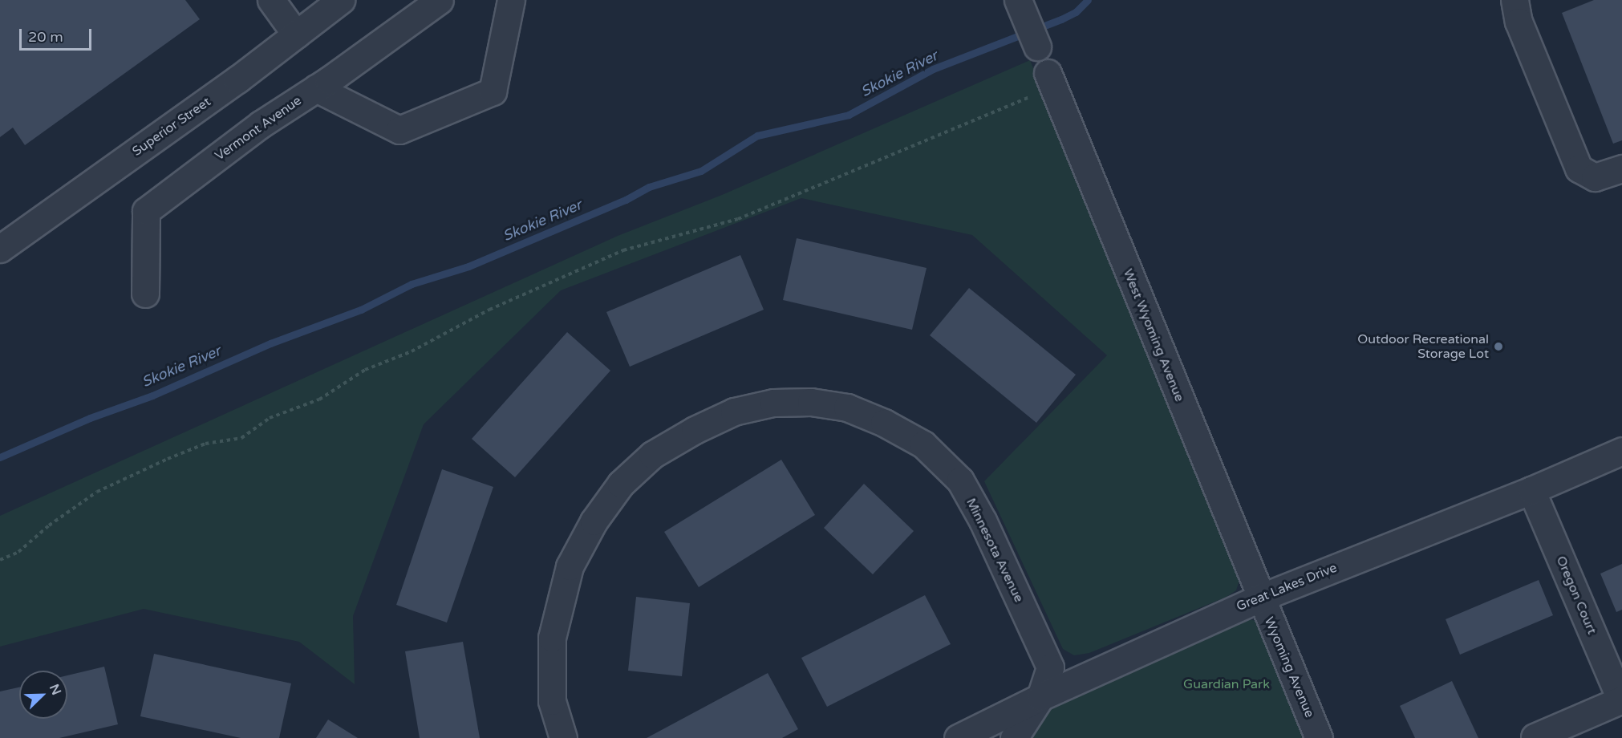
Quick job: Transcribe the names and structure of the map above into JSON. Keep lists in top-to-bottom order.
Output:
{
  "streets": {
    "street": [
      "Superior Street",
      "Vermont Avenue",
      "West Wyoming Avenue",
      "Minnesota Avenue",
      "Great Lakes Drive",
      "Oregon Court",
      "Wyoming Avenue"
    ]
  },
  "crossings": [
    ["West Wyoming Avenue", "Great Lakes Drive"],
    ["West Wyoming Avenue", "Wyoming Avenue"],
    ["Minnesota Avenue", "Great Lakes Drive"],
    ["Great Lakes Drive", "Oregon Court"],
    ["Great Lakes Drive", "Wyoming Avenue"]
  ],
  "water": ["Skokie River"],
  "parks": ["Guardian Park"],
  "places": ["Outdoor Recreational Storage Lot"],
  "scale_bar": "20 m",
  "north": "top right"
}
